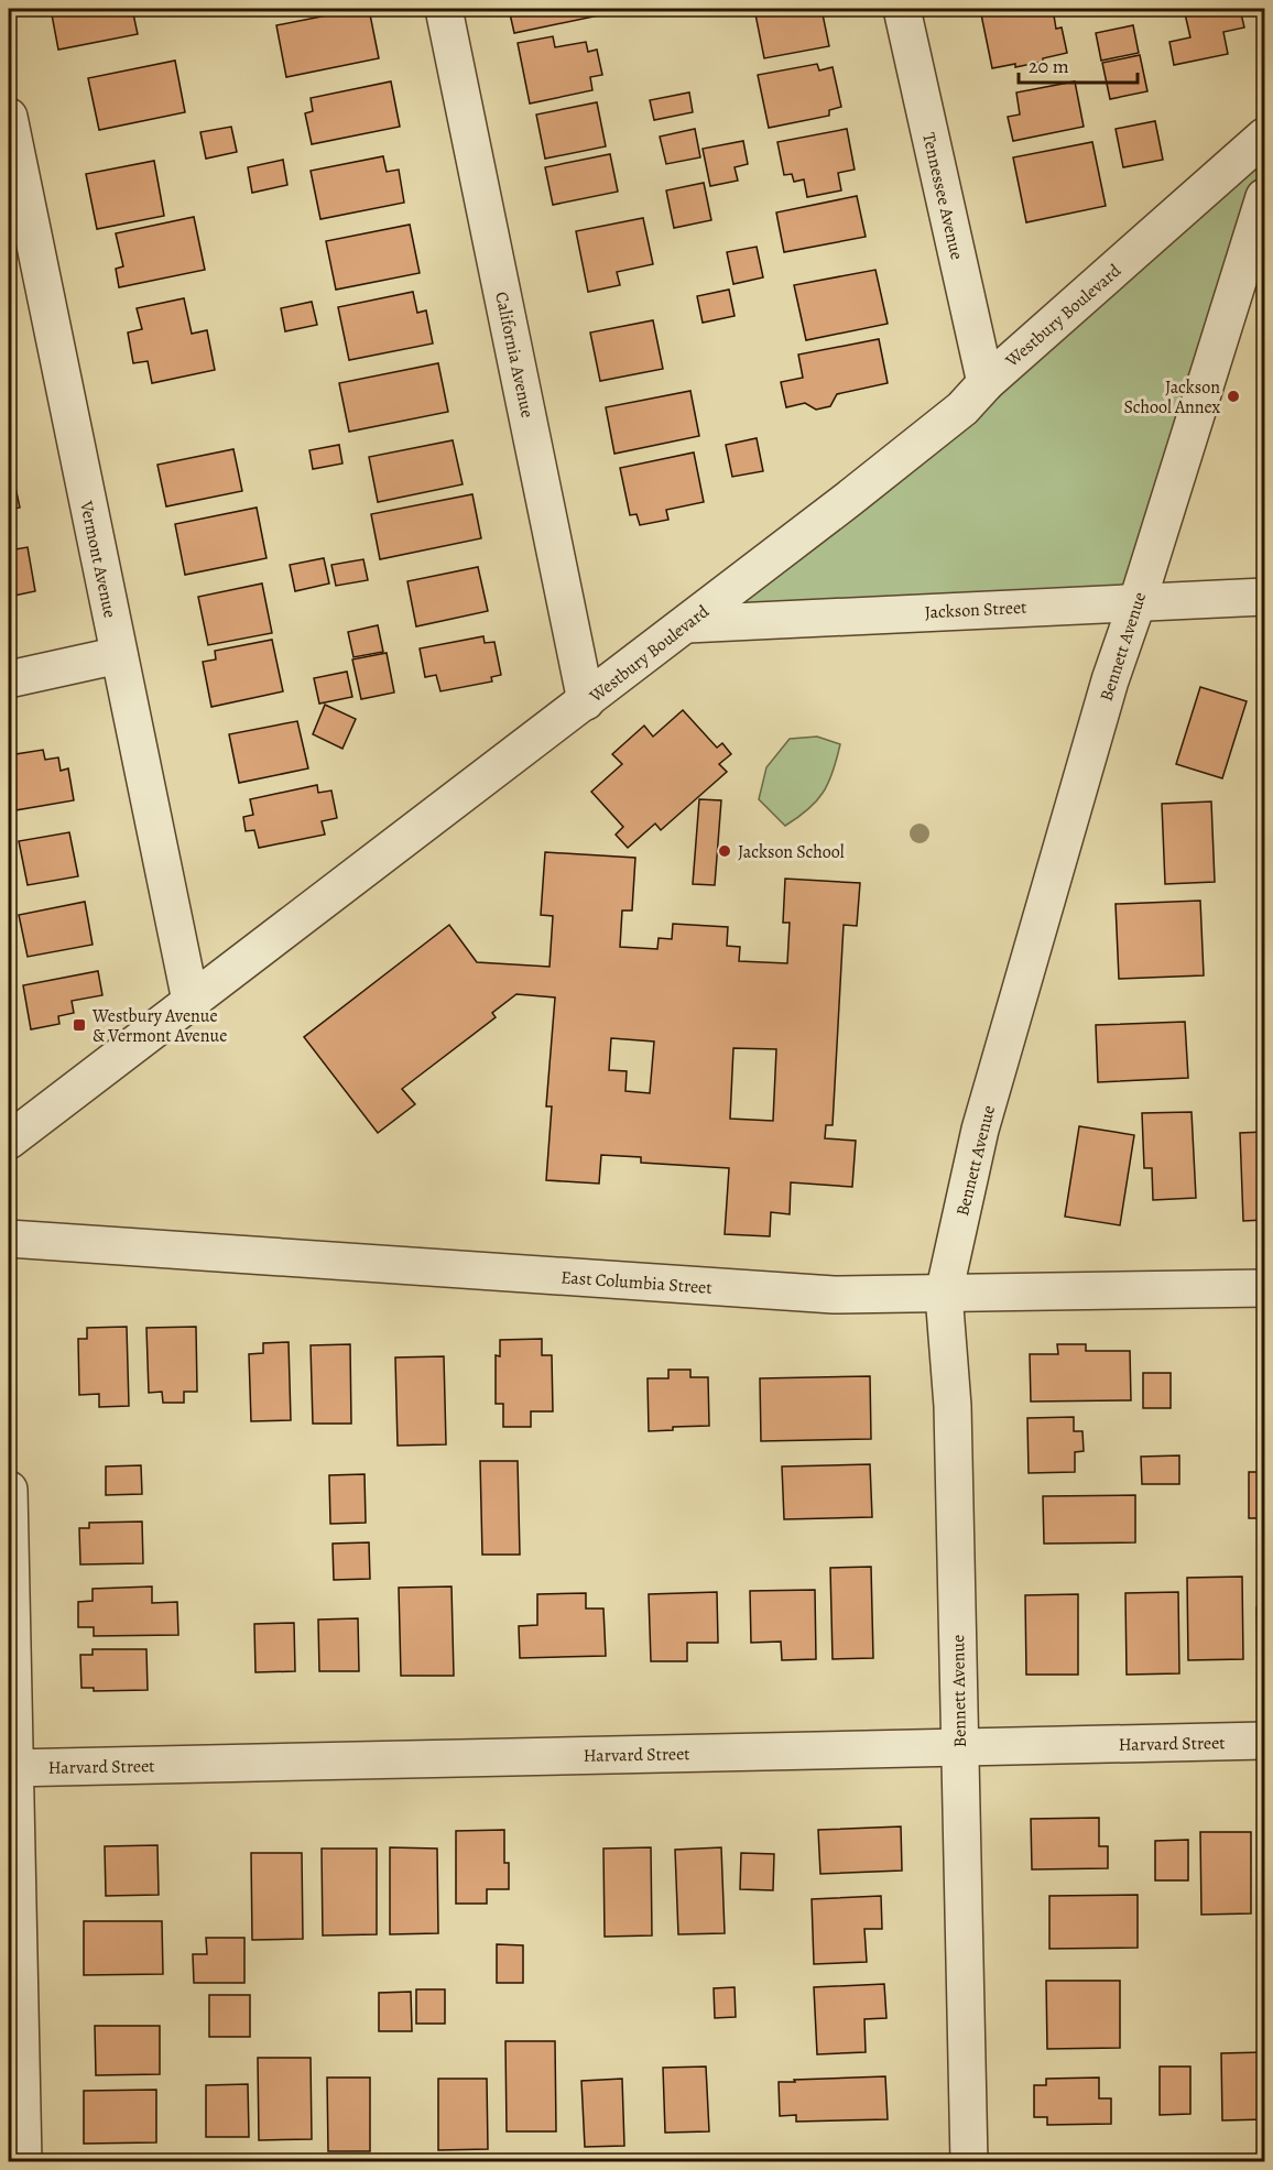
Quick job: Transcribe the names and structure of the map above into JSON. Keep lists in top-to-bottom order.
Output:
{
  "streets": {
    "street": [
      "Tennessee Avenue",
      "Westbury Boulevard",
      "California Avenue",
      "Vermont Avenue",
      "Jackson Street",
      "Bennett Avenue",
      "East Columbia Street",
      "Harvard Street"
    ]
  },
  "crossings": [
    ["Tennessee Avenue", "Westbury Boulevard"],
    ["Westbury Boulevard", "California Avenue"],
    ["Westbury Boulevard", "Vermont Avenue"],
    ["Westbury Boulevard", "Jackson Street"],
    ["Jackson Street", "Bennett Avenue"],
    ["Bennett Avenue", "East Columbia Street"],
    ["Bennett Avenue", "Harvard Street"]
  ],
  "places": {
    "other": ["Jackson School Annex", "Jackson School"],
    "transit": ["Westbury Avenue & Vermont Avenue"]
  },
  "scale_bar": "20 m"
}
